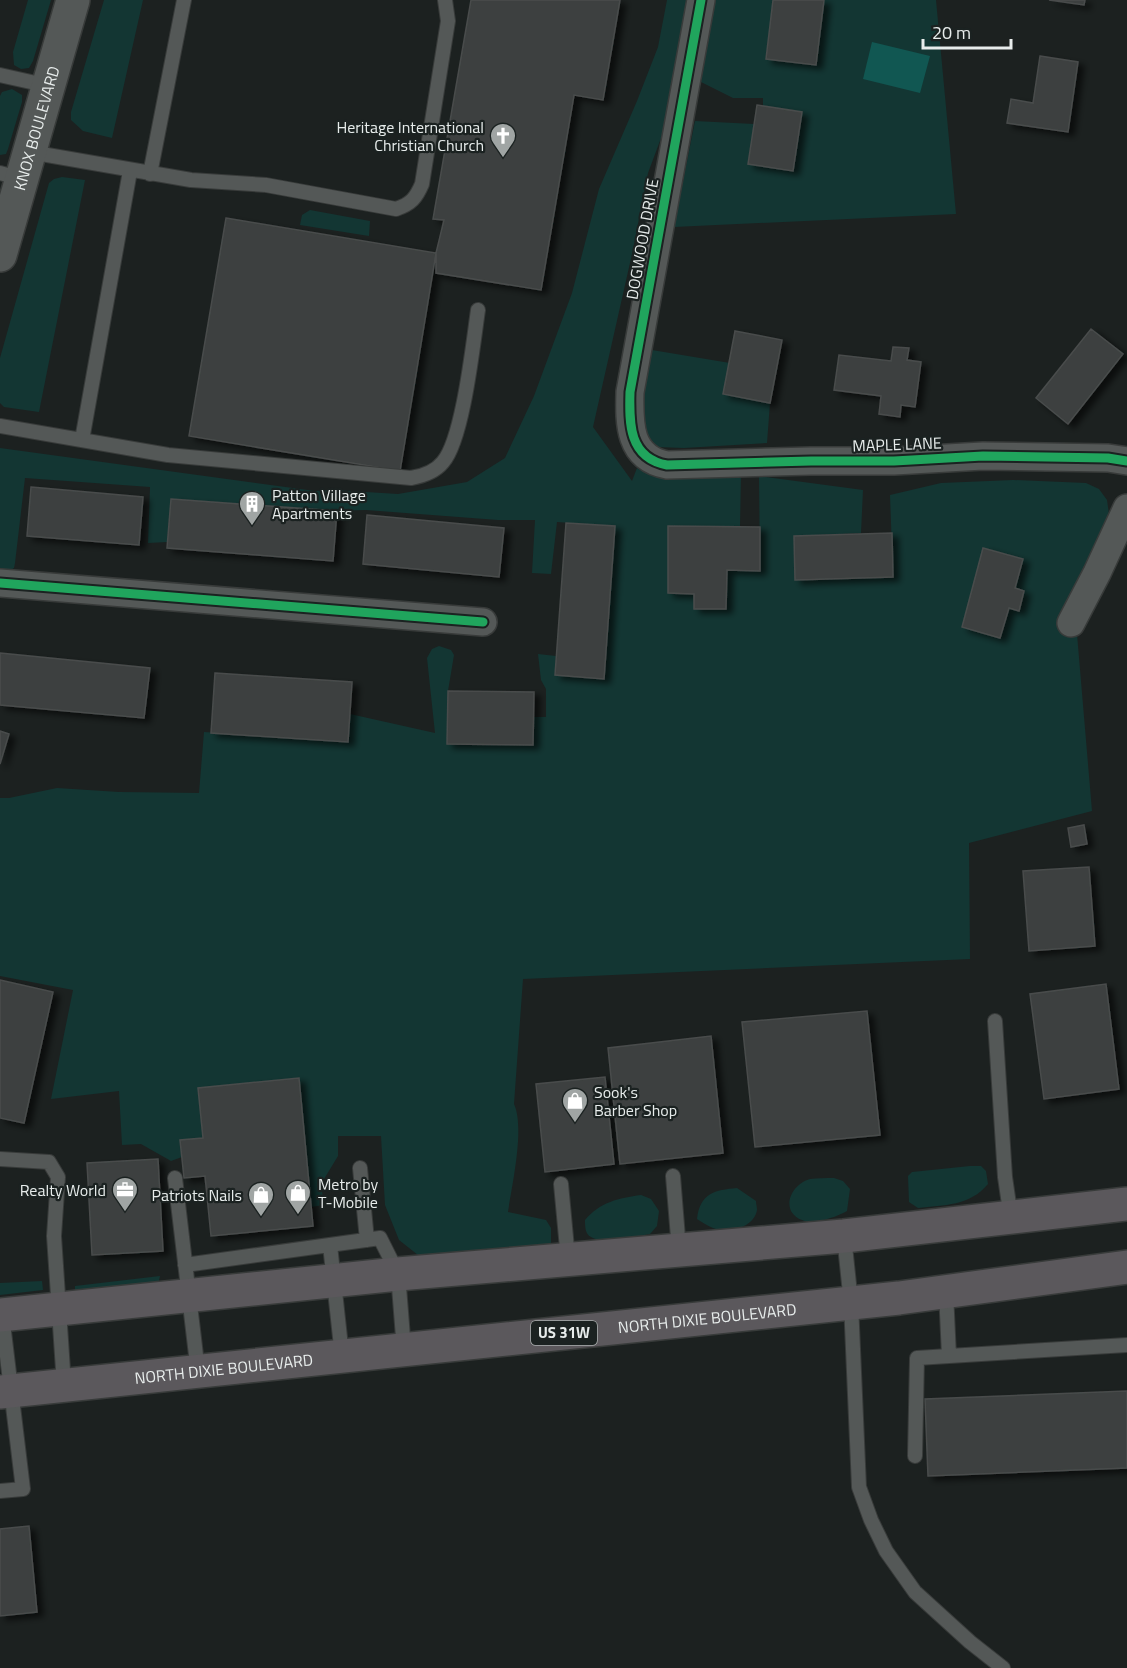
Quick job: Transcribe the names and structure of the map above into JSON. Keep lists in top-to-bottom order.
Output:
{
  "streets": {
    "highway": ["NORTH DIXIE BOULEVARD", "US 31W"],
    "main road": ["KNOX BOULEVARD"],
    "street": ["DOGWOOD DRIVE", "MAPLE LANE"]
  },
  "crossings": [
    ["DOGWOOD DRIVE", "MAPLE LANE"]
  ],
  "places": {
    "church": ["Heritage International Christian Church"],
    "building": ["Patton Village Apartments"],
    "shop": ["Sook's Barber Shop", "Metro by T-Mobile", "Patriots Nails"],
    "office": ["Realty World"]
  },
  "scale_bar": "20 m"
}
